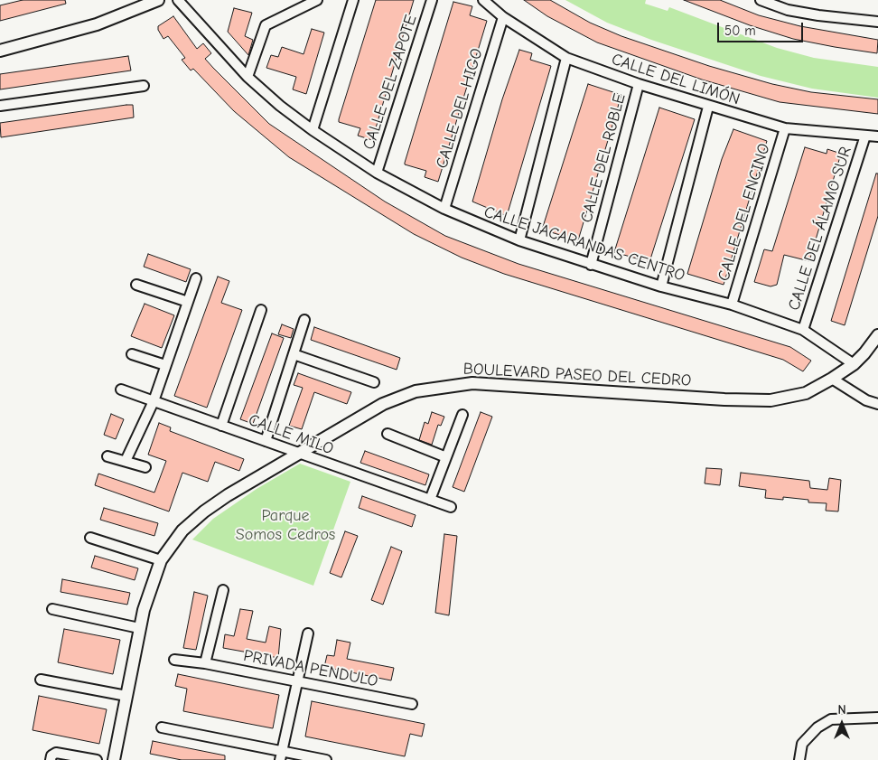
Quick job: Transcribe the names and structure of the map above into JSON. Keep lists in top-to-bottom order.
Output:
{
  "streets": {
    "street": [
      "CALLE DEL LIMÓN",
      "CALLE DEL ZAPOTE",
      "CALLE DEL HIGO",
      "CALLE DEL ROBLE",
      "CALLE DEL ENCINO",
      "CALLE DEL ÁLAMO SUR",
      "CALLE JACARANDAS CENTRO",
      "BOULEVARD PASEO DEL CEDRO",
      "CALLE MILO",
      "PRIVADA PENDULO"
    ]
  },
  "crossings": [
    ["CALLE DEL LIMÓN", "CALLE DEL HIGO"],
    ["CALLE DEL LIMÓN", "CALLE DEL ROBLE"],
    ["CALLE DEL LIMÓN", "CALLE DEL ENCINO"],
    ["CALLE DEL LIMÓN", "CALLE DEL ÁLAMO SUR"],
    ["CALLE DEL ZAPOTE", "CALLE JACARANDAS CENTRO"],
    ["CALLE DEL HIGO", "CALLE JACARANDAS CENTRO"],
    ["CALLE DEL ROBLE", "CALLE JACARANDAS CENTRO"],
    ["CALLE DEL ENCINO", "CALLE JACARANDAS CENTRO"],
    ["CALLE DEL ÁLAMO SUR", "CALLE JACARANDAS CENTRO"],
    ["CALLE JACARANDAS CENTRO", "BOULEVARD PASEO DEL CEDRO"],
    ["BOULEVARD PASEO DEL CEDRO", "CALLE MILO"]
  ],
  "parks": ["Parque Somos Cedros"],
  "scale_bar": "50 m",
  "north": "top"
}
